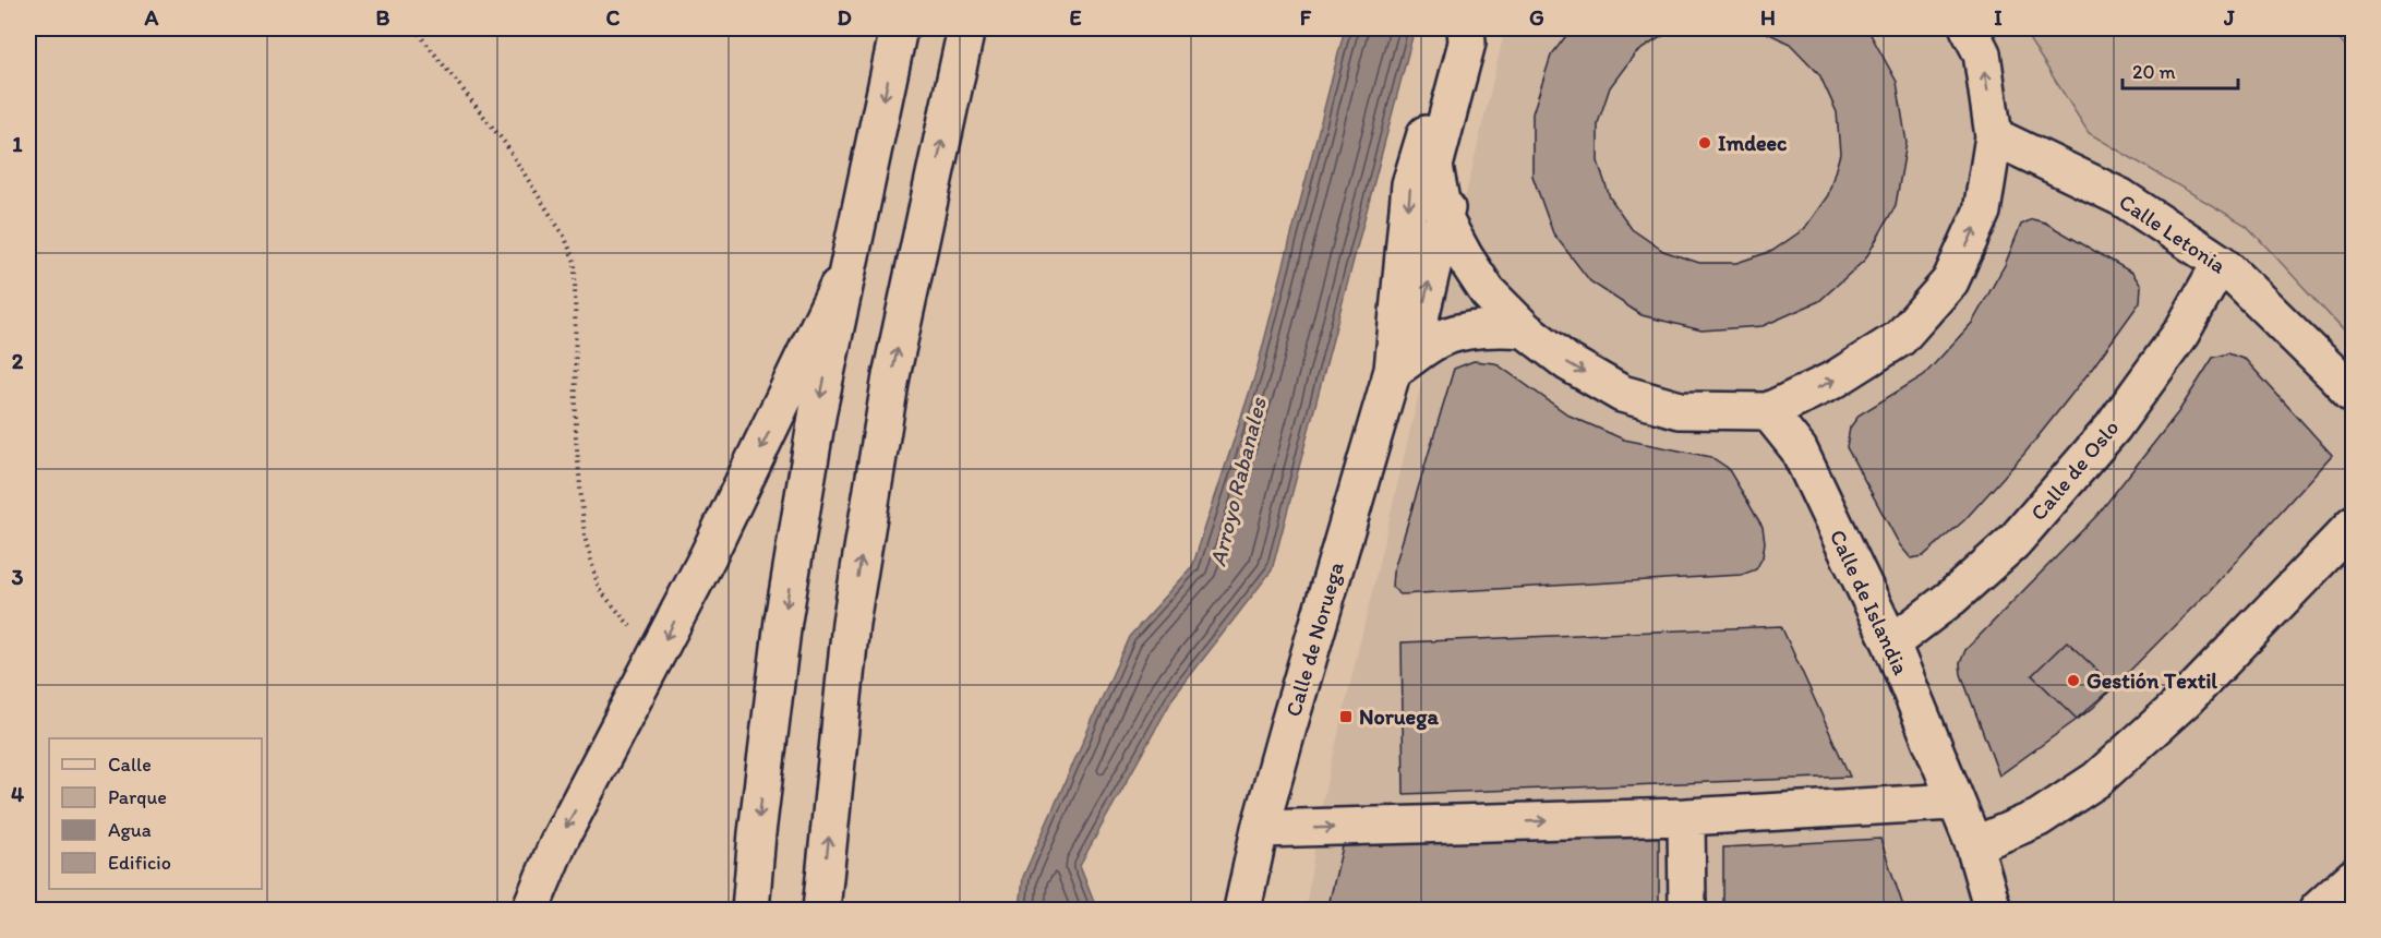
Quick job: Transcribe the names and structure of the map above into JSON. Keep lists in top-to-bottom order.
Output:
{
  "streets": {
    "street": [
      "Calle Letonia",
      "Calle de Oslo",
      "Calle de Islandia",
      "Calle de Noruega"
    ]
  },
  "crossings": [
    ["Calle Letonia", "Calle de Oslo"],
    ["Calle de Oslo", "Calle de Islandia"]
  ],
  "water": ["Arroyo Rabanales"],
  "places": {
    "other": ["Imdeec", "Gestión Textil"],
    "transit": ["Noruega"]
  },
  "legend": [
    "Calle",
    "Parque",
    "Agua",
    "Edificio"
  ],
  "scale_bar": "20 m",
  "grid": {
    "columns": [
      "A",
      "B",
      "C",
      "D",
      "E",
      "F",
      "G",
      "H",
      "I",
      "J"
    ],
    "rows": [
      "1",
      "2",
      "3",
      "4"
    ]
  }
}
